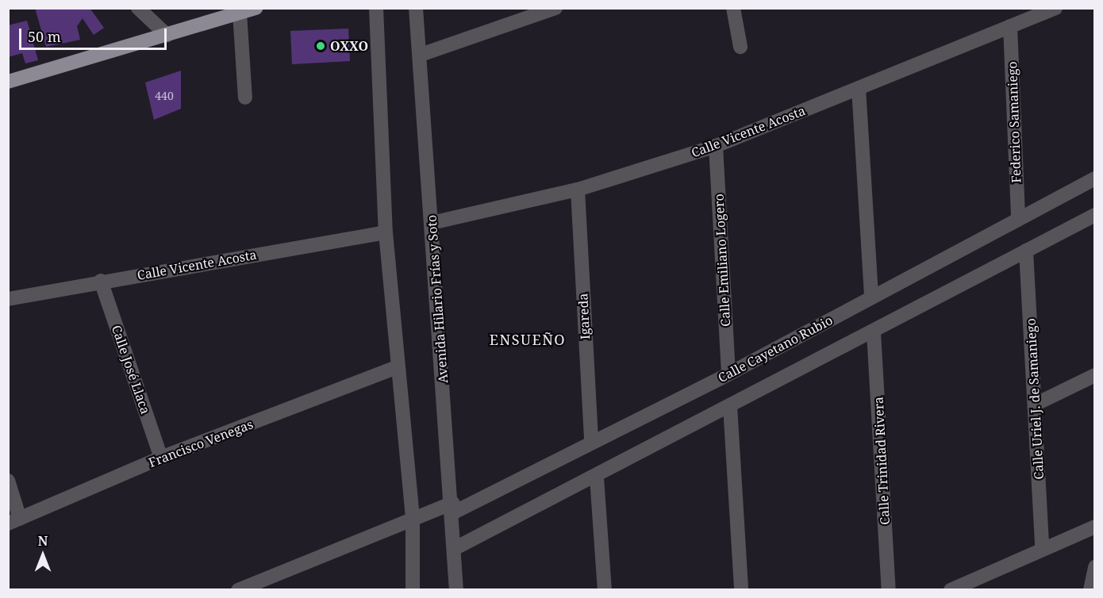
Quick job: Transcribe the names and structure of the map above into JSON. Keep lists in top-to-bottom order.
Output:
{
  "streets": {
    "street": [
      "Federico Samaniego",
      "Calle Vicente Acosta",
      "Calle Emiliano Logero",
      "Avenida Hilario Frías y Soto",
      "Igareda",
      "Calle Cayetano Rubio",
      "Calle José Llaca",
      "Calle Uriel J. de Samaniego",
      "Francisco Venegas",
      "Calle Trinidad Rivera"
    ]
  },
  "crossings": [
    ["Federico Samaniego", "Calle Vicente Acosta"],
    ["Federico Samaniego", "Calle Cayetano Rubio"],
    ["Calle Vicente Acosta", "Calle Emiliano Logero"],
    ["Calle Vicente Acosta", "Avenida Hilario Frías y Soto"],
    ["Calle Vicente Acosta", "Igareda"],
    ["Calle Vicente Acosta", "Calle José Llaca"],
    ["Calle Emiliano Logero", "Calle Cayetano Rubio"],
    ["Avenida Hilario Frías y Soto", "Calle Cayetano Rubio"],
    ["Igareda", "Calle Cayetano Rubio"],
    ["Calle José Llaca", "Francisco Venegas"]
  ],
  "districts": ["ENSUEÑO"],
  "places": ["OXXO"],
  "house_numbers": ["440"],
  "scale_bar": "50 m",
  "north": "top"
}
